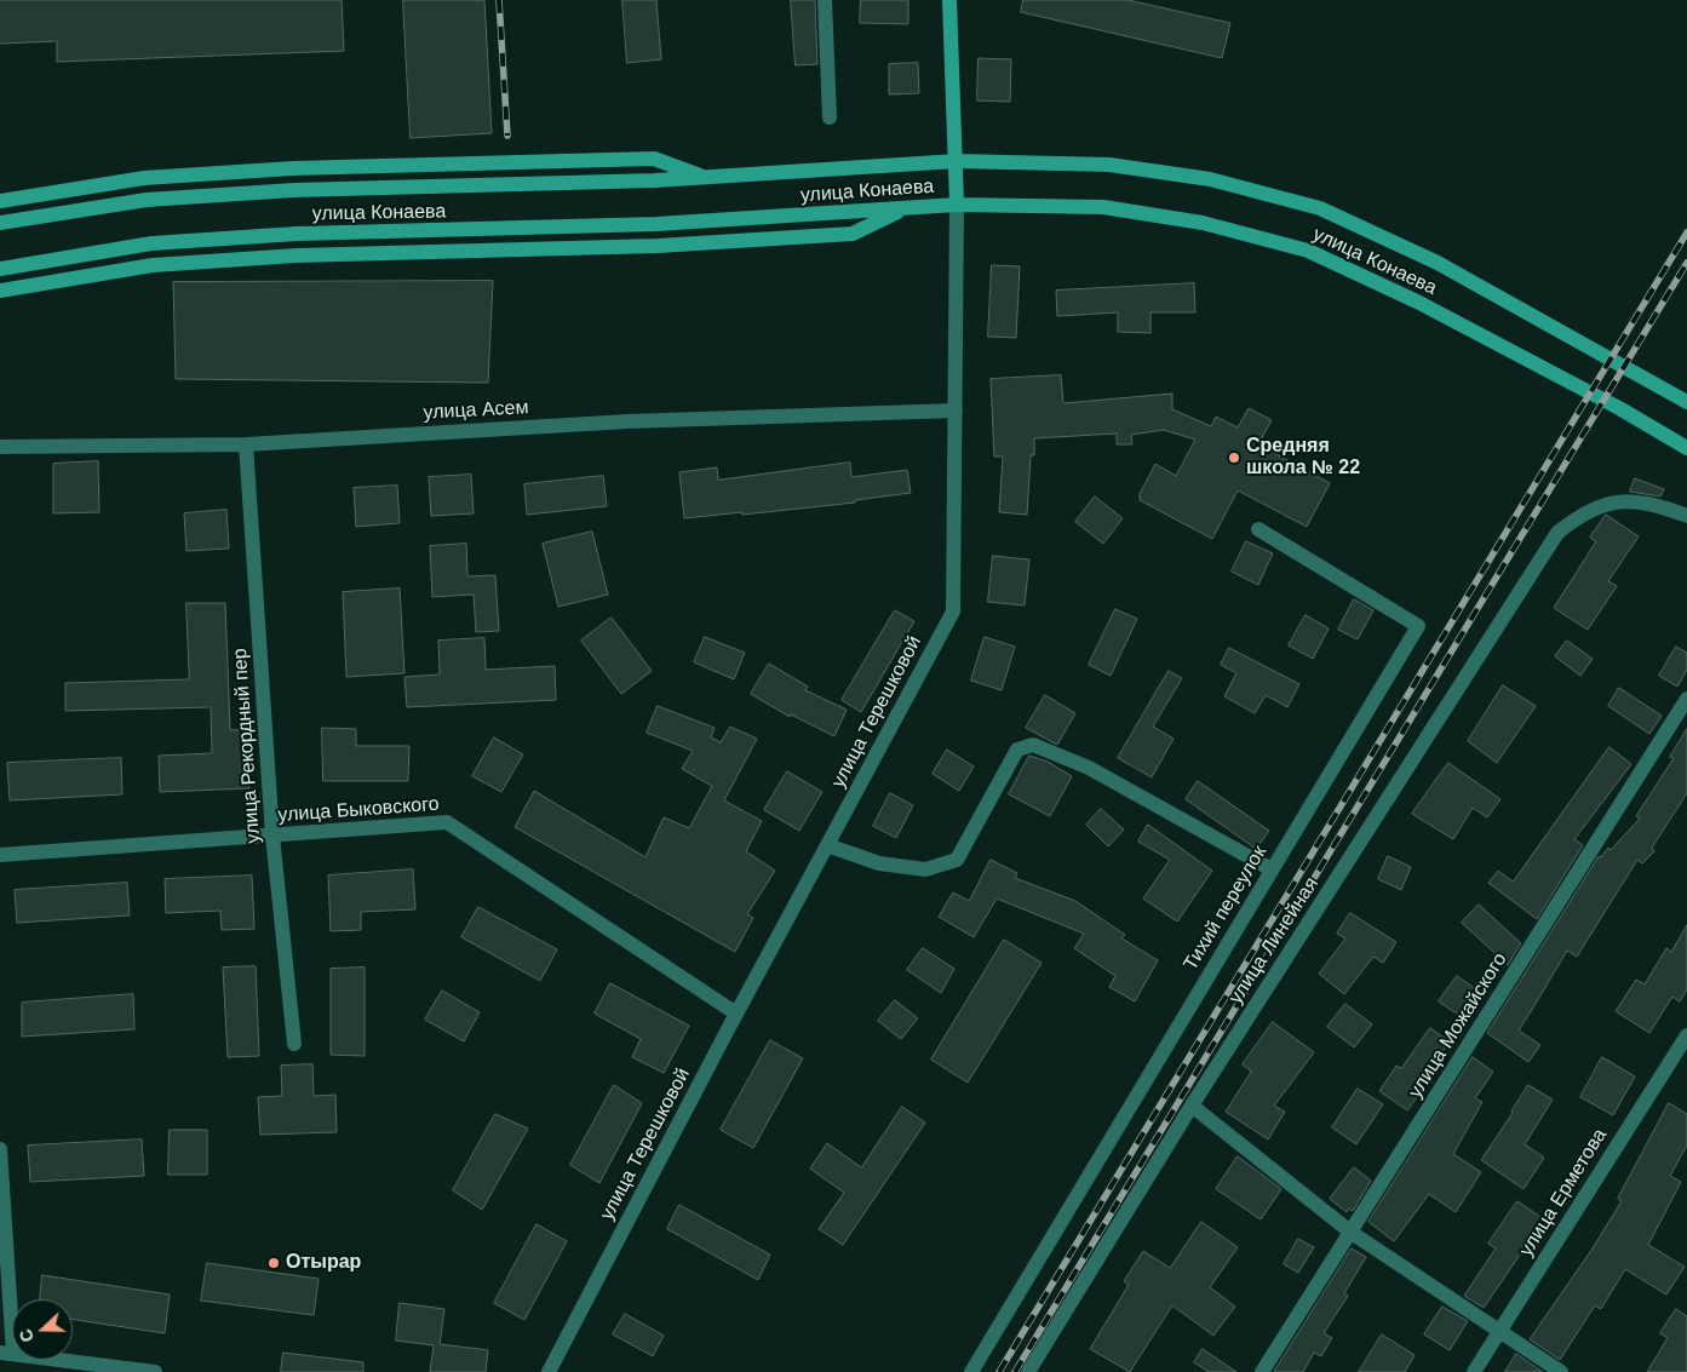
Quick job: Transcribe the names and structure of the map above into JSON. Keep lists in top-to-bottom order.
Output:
{
  "streets": {
    "main road": ["улица Конаева", "улица Терешковой"],
    "street": [
      "улица Асем",
      "улица Рекордный пер",
      "улица Быковского",
      "Тихий переулок",
      "улица Линейная",
      "улица Можайского",
      "улица Ерметова"
    ]
  },
  "crossings": [
    ["улица Конаева", "улица Терешковой"],
    ["улица Асем", "улица Терешковой"],
    ["улица Асем", "улица Рекордный пер"],
    ["улица Терешковой", "улица Быковского"],
    ["улица Рекордный пер", "улица Быковского"]
  ],
  "places": ["Средняя школа № 22", "Отырар"],
  "north": "left"
}
